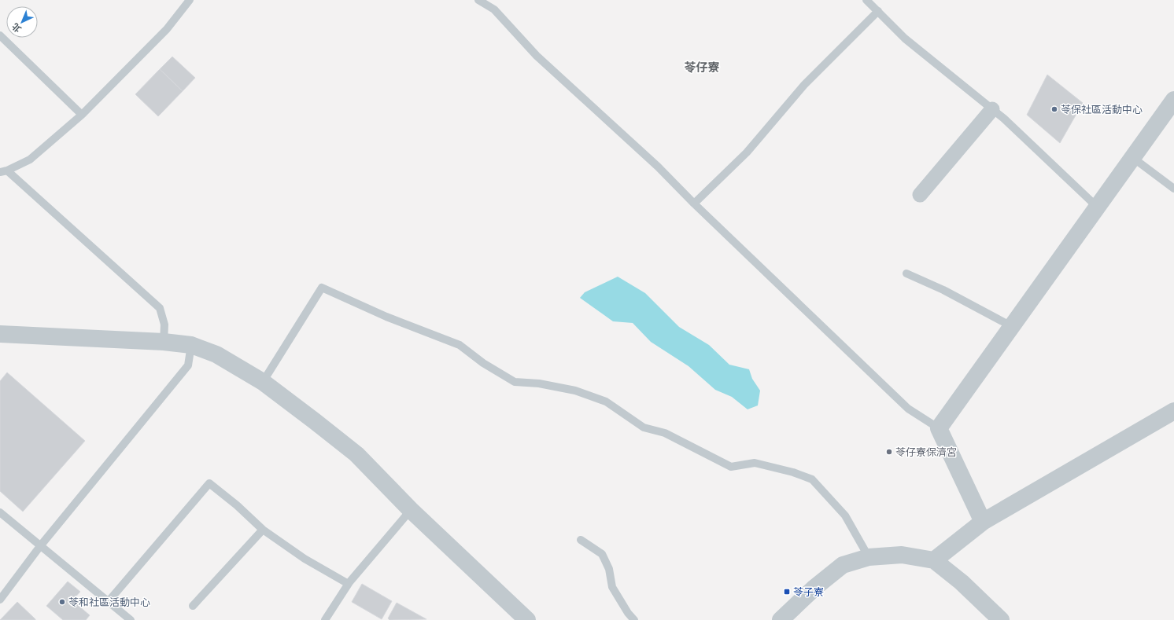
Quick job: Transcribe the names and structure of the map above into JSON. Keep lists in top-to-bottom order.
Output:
{
  "districts": ["苓仔寮"],
  "places": {
    "other": ["苓保社區活動中心", "苓仔寮保濟宮", "苓和社區活動中心"],
    "transit": ["苓子寮"]
  },
  "north": "bottom left"
}
